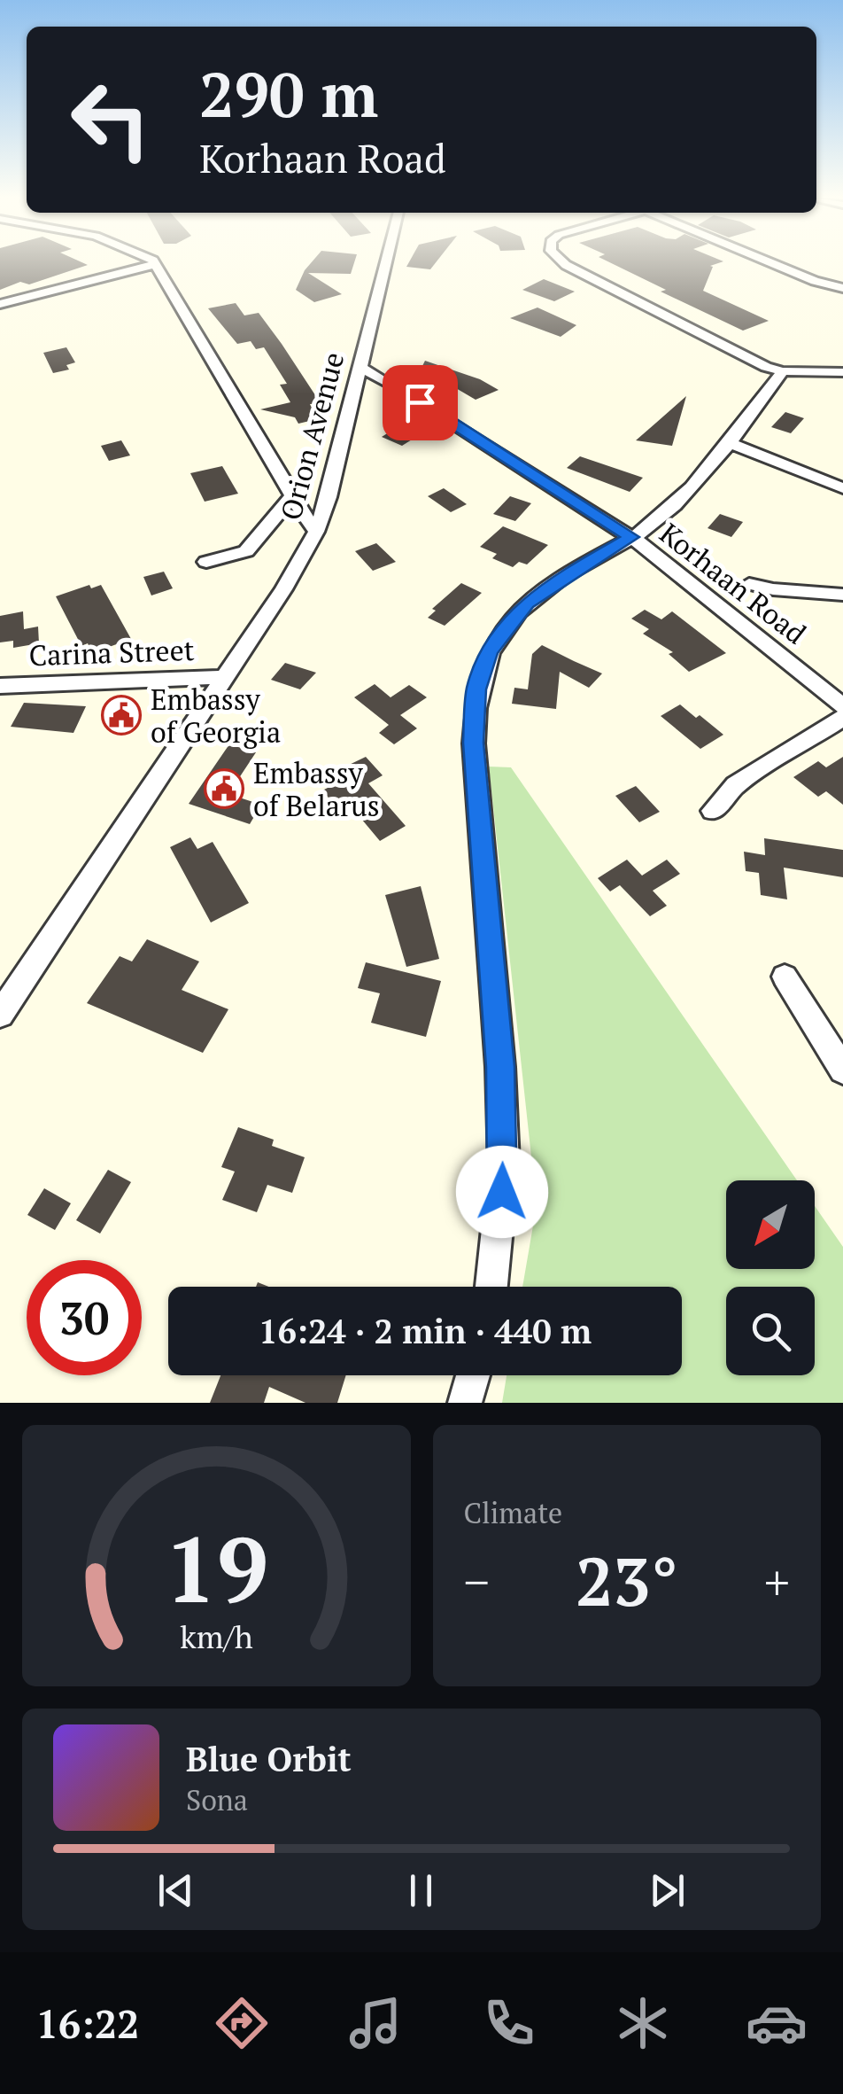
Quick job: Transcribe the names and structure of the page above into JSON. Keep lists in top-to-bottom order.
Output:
{
  "streets": {
    "street": ["Orion Avenue", "Korhaan Road", "Carina Street"]
  },
  "crossings": [
    ["Orion Avenue", "Korhaan Road"],
    ["Orion Avenue", "Carina Street"]
  ],
  "places": {
    "public building": ["Embassy of Georgia", "Embassy of Belarus"]
  },
  "north": "bottom left",
  "page": {
    "turn": ["290 m", "Korhaan Road"],
    "limit": "30",
    "trip": "16:24 · 2 min · 440 m",
    "tile": "Climate",
    "heat": ["−", "23°", "+"],
    "song": ["Blue Orbit", "Sona"],
    "tabs": "16:22",
    "gauge": ["19", "km/h"]
  }
}
